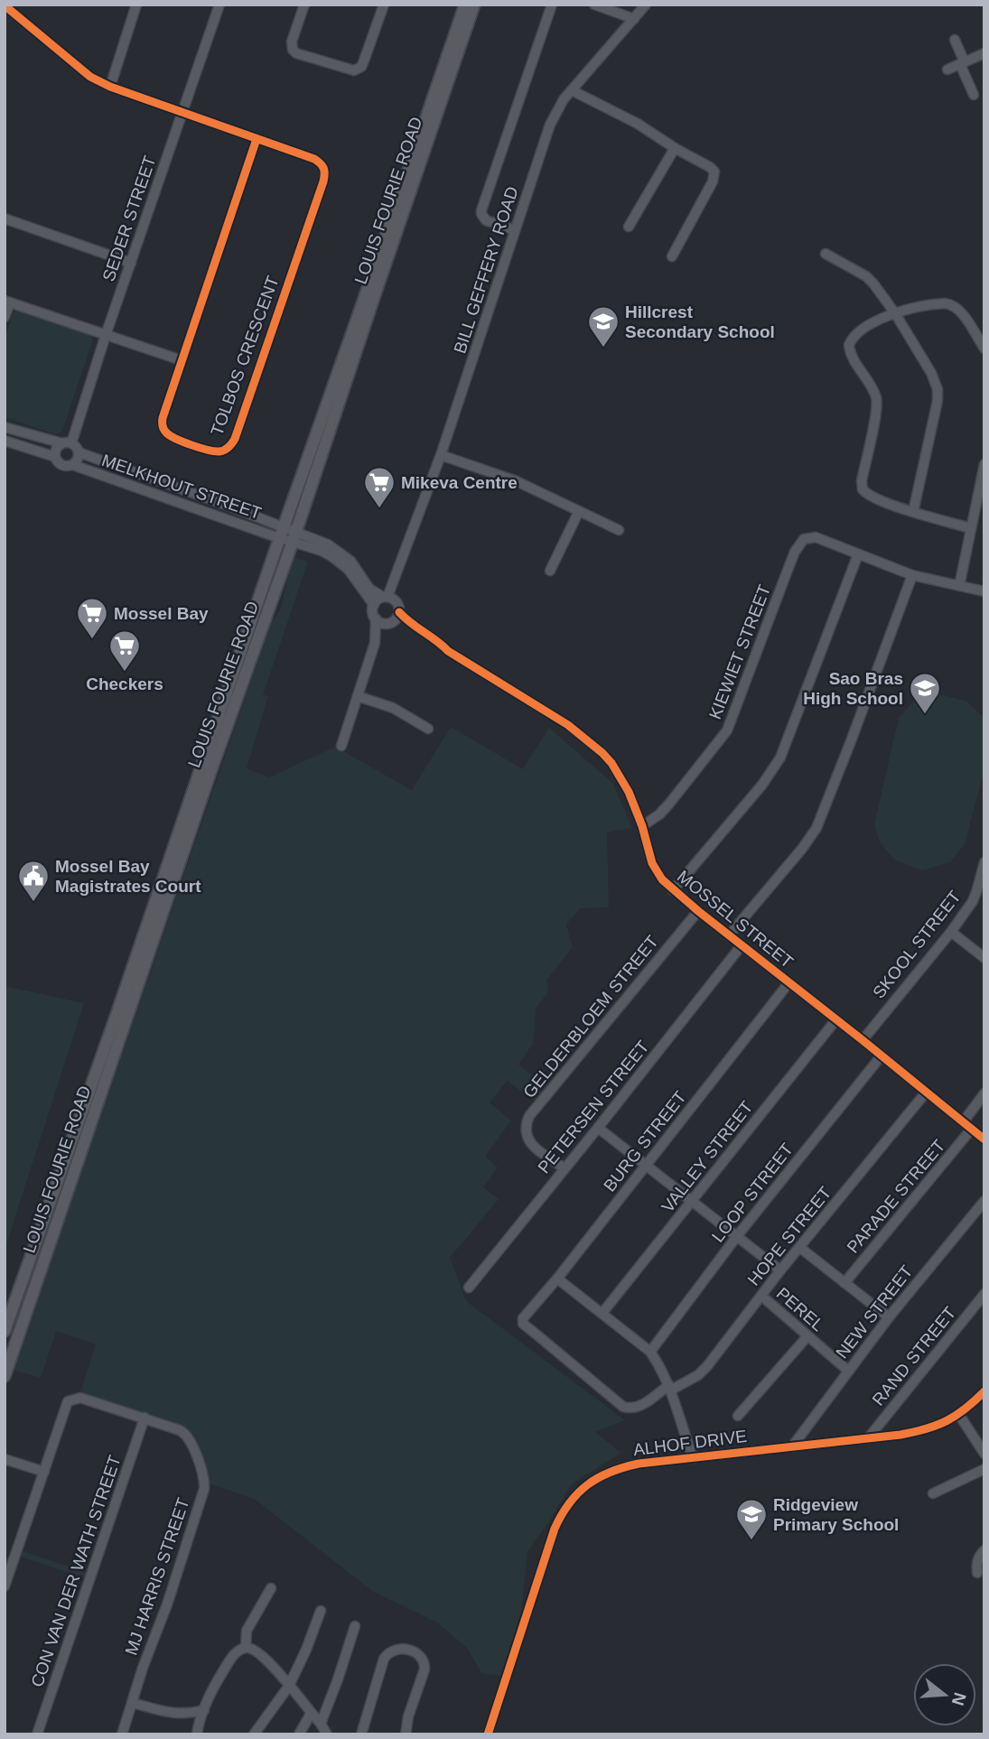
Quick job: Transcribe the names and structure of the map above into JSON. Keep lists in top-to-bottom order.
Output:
{
  "streets": {
    "main road": ["LOUIS FOURIE ROAD"],
    "street": [
      "SEDER STREET",
      "BILL GEFFERY ROAD",
      "TOLBOS CRESCENT",
      "MELKHOUT STREET",
      "KIEWIET STREET",
      "MOSSEL STREET",
      "SKOOL STREET",
      "GELDERBLOEM STREET",
      "PETERSEN STREET",
      "BURG STREET",
      "VALLEY STREET",
      "LOOP STREET",
      "PARADE STREET",
      "HOPE STREET",
      "PEREL",
      "NEW STREET",
      "RAND STREET",
      "ALHOF DRIVE",
      "CON VAN DER WATH STREET",
      "MJ HARRIS STREET"
    ]
  },
  "crossings": [
    ["LOUIS FOURIE ROAD", "MELKHOUT STREET"],
    ["SEDER STREET", "TOLBOS CRESCENT"],
    ["SEDER STREET", "MELKHOUT STREET"],
    ["KIEWIET STREET", "MOSSEL STREET"],
    ["MOSSEL STREET", "SKOOL STREET"],
    ["MOSSEL STREET", "GELDERBLOEM STREET"],
    ["MOSSEL STREET", "PETERSEN STREET"],
    ["MOSSEL STREET", "BURG STREET"],
    ["MOSSEL STREET", "VALLEY STREET"],
    ["MOSSEL STREET", "LOOP STREET"],
    ["MOSSEL STREET", "PARADE STREET"],
    ["MOSSEL STREET", "HOPE STREET"],
    ["GELDERBLOEM STREET", "PETERSEN STREET"],
    ["BURG STREET", "HOPE STREET"],
    ["HOPE STREET", "PEREL"],
    ["PEREL", "NEW STREET"],
    ["NEW STREET", "ALHOF DRIVE"],
    ["RAND STREET", "ALHOF DRIVE"],
    ["CON VAN DER WATH STREET", "MJ HARRIS STREET"]
  ],
  "places": {
    "school or university": ["Hillcrest Secondary School", "Sao Bras High School", "Ridgeview Primary School"],
    "supermarket": ["Mikeva Centre", "Mossel Bay", "Checkers"],
    "public building": ["Mossel Bay Magistrates Court"]
  },
  "north": "right"
}
